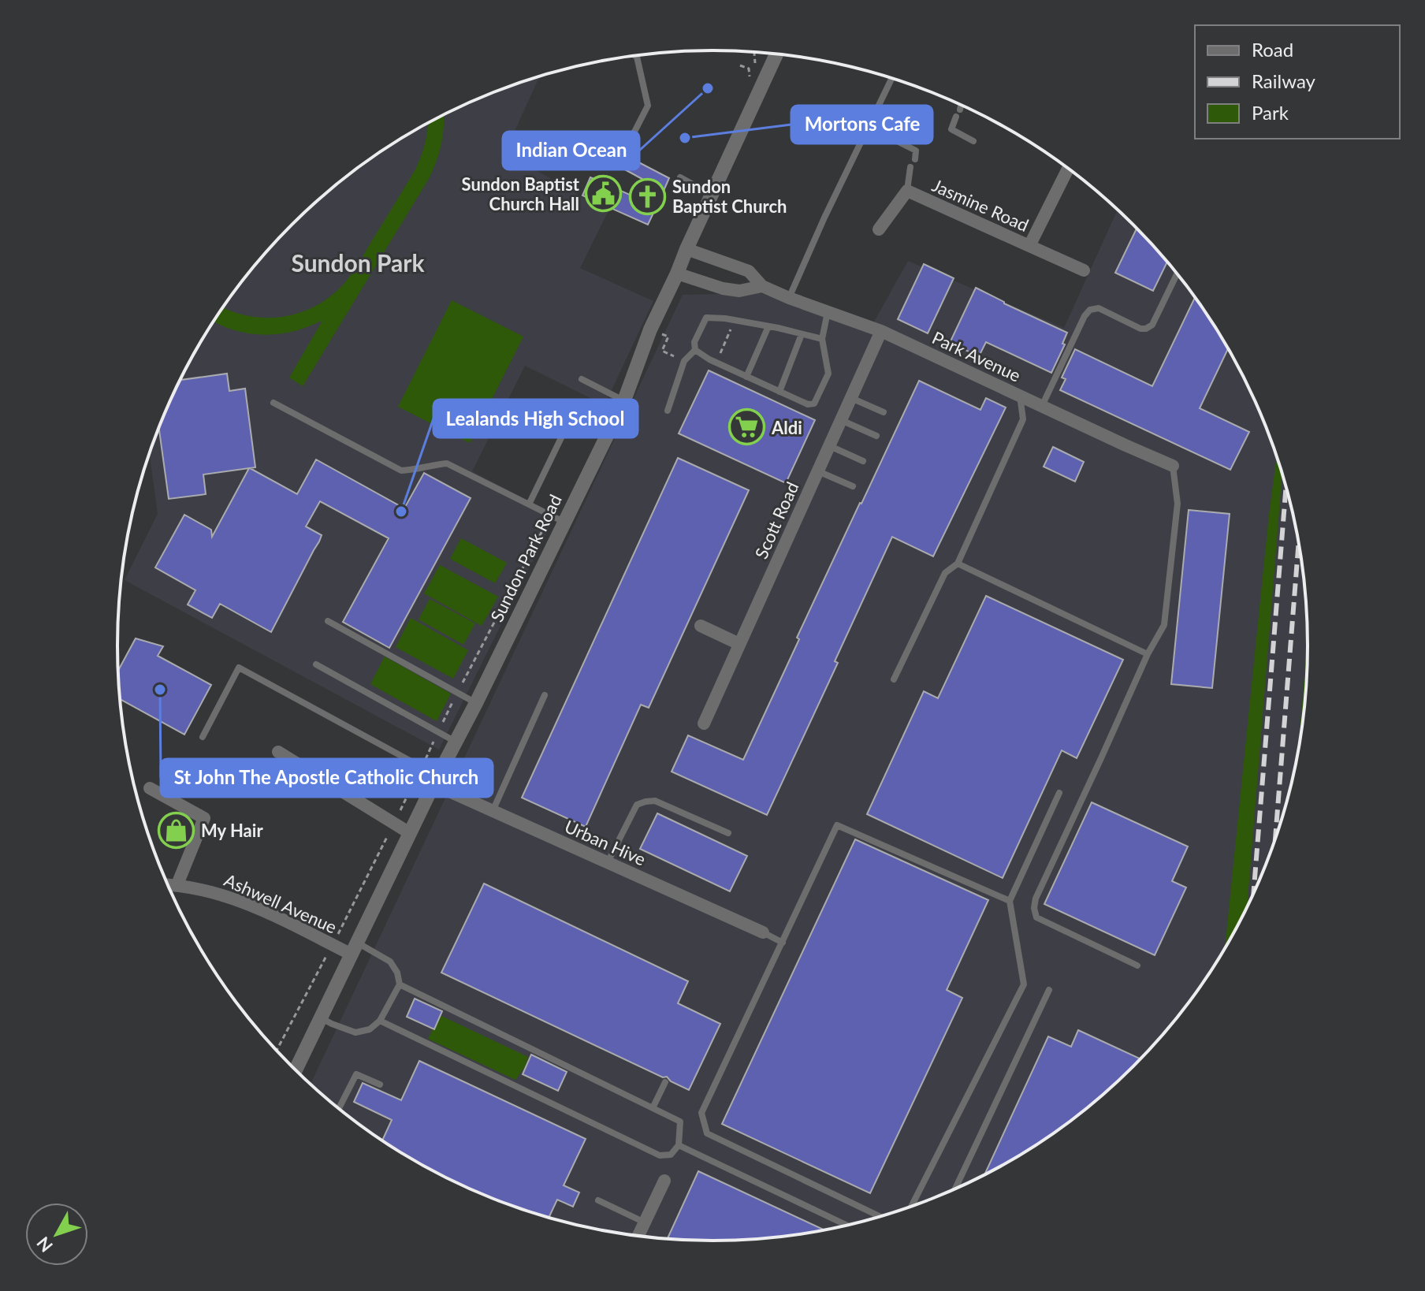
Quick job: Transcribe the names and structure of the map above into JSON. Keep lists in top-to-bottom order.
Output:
{
  "streets": {
    "street": [
      "Jasmine Road",
      "Park Avenue",
      "Scott Road",
      "Sundon Park Road",
      "Urban Hive",
      "Ashwell Avenue"
    ]
  },
  "crossings": [
    ["Park Avenue", "Scott Road"],
    ["Park Avenue", "Sundon Park Road"],
    ["Sundon Park Road", "Urban Hive"],
    ["Sundon Park Road", "Ashwell Avenue"]
  ],
  "districts": ["Sundon Park"],
  "places": {
    "other": [
      "Indian Ocean",
      "Mortons Cafe",
      "Lealands High School",
      "St John The Apostle Catholic Church"
    ],
    "public building": ["Sundon Baptist Church Hall"],
    "church": ["Sundon Baptist Church"],
    "supermarket": ["Aldi"],
    "shop": ["My Hair"]
  },
  "legend": ["Road", "Railway", "Park"],
  "north": "bottom left"
}
